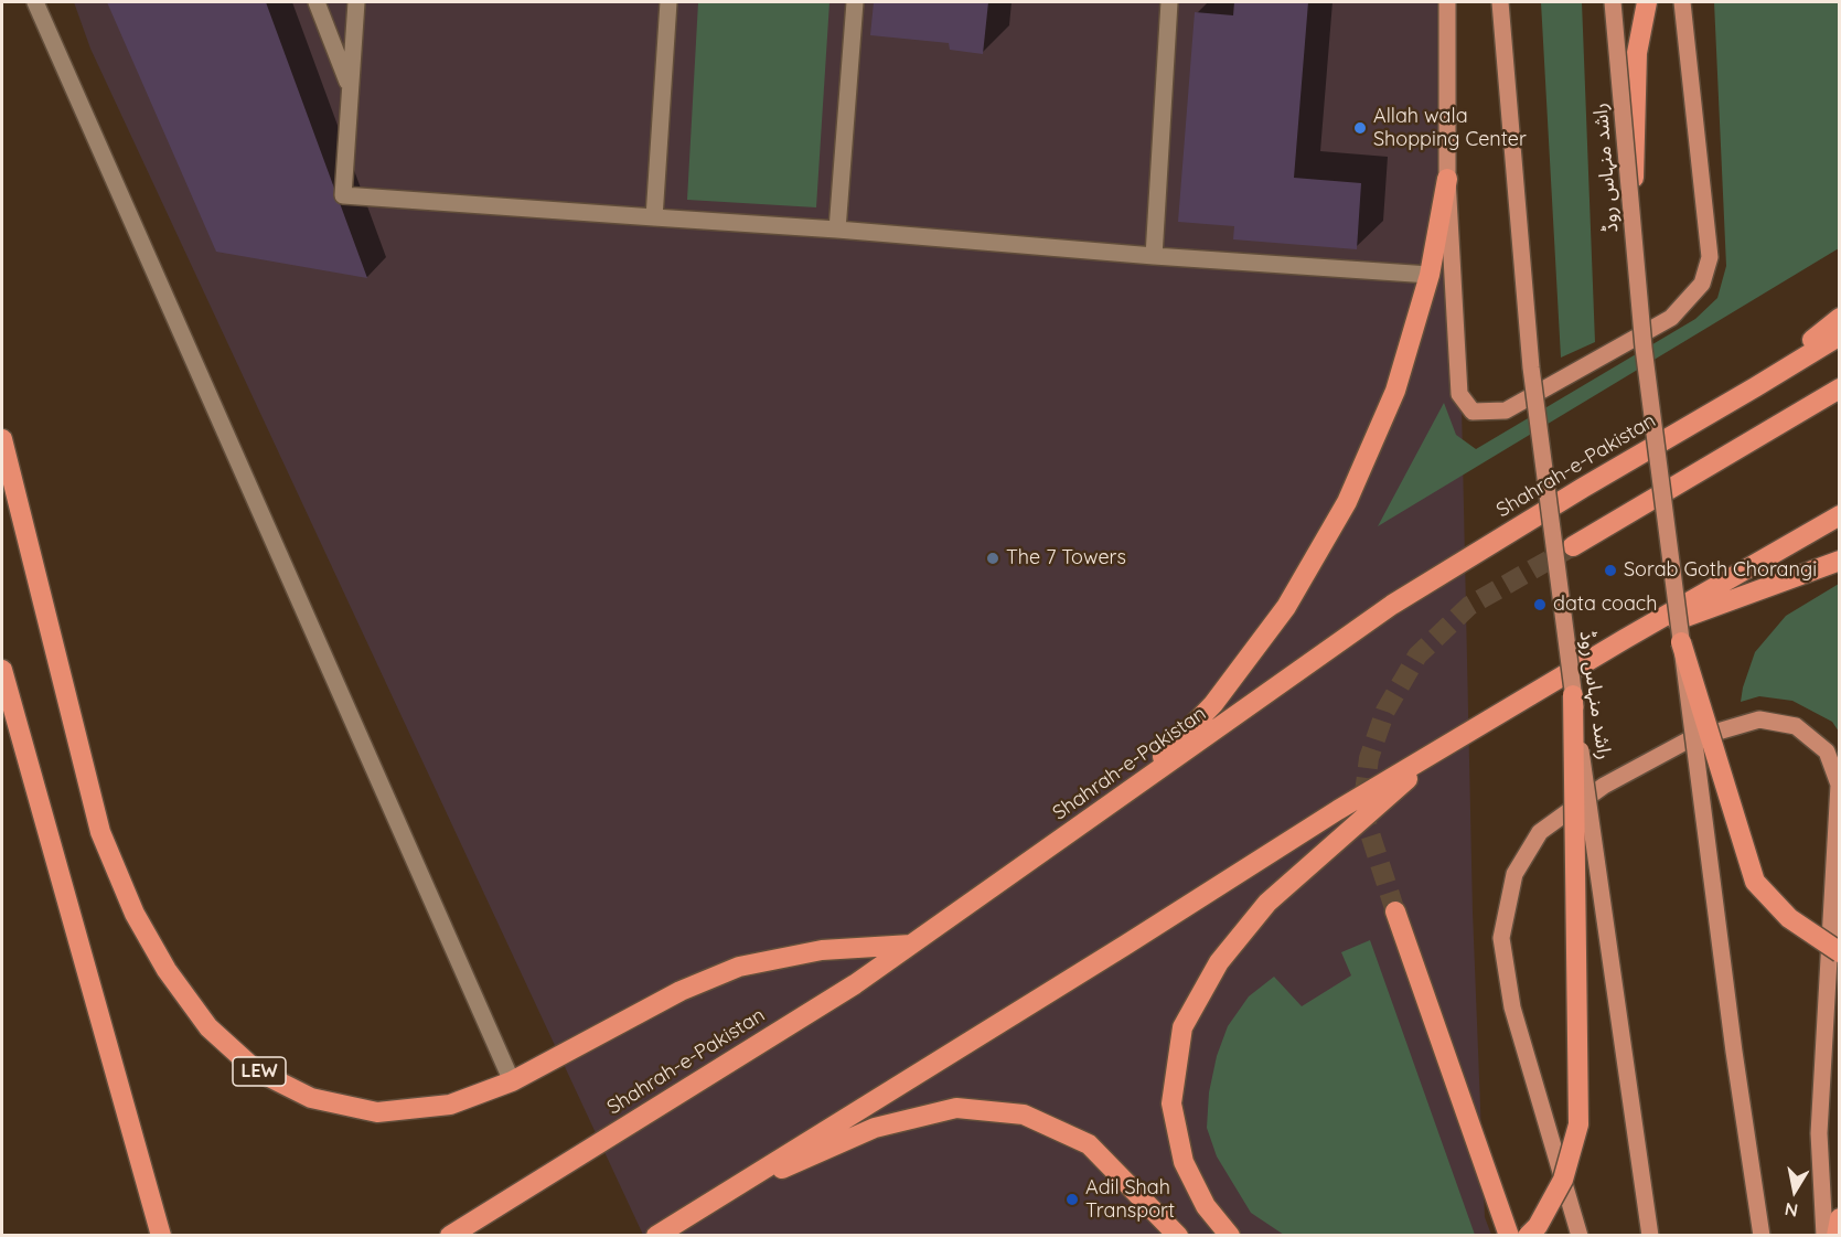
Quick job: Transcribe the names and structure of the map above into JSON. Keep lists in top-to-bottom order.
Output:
{
  "streets": {
    "highway": ["Shahrah-e-Pakistan", "LEW"],
    "main road": ["راشد منہاس روڈ"]
  },
  "crossings": [
    ["Shahrah-e-Pakistan", "LEW"]
  ],
  "places": [
    "Allah wala Shopping Center",
    "The 7 Towers",
    "Sorab Goth Chorangi",
    "data coach",
    "Adil Shah Transport"
  ],
  "north": "bottom"
}
